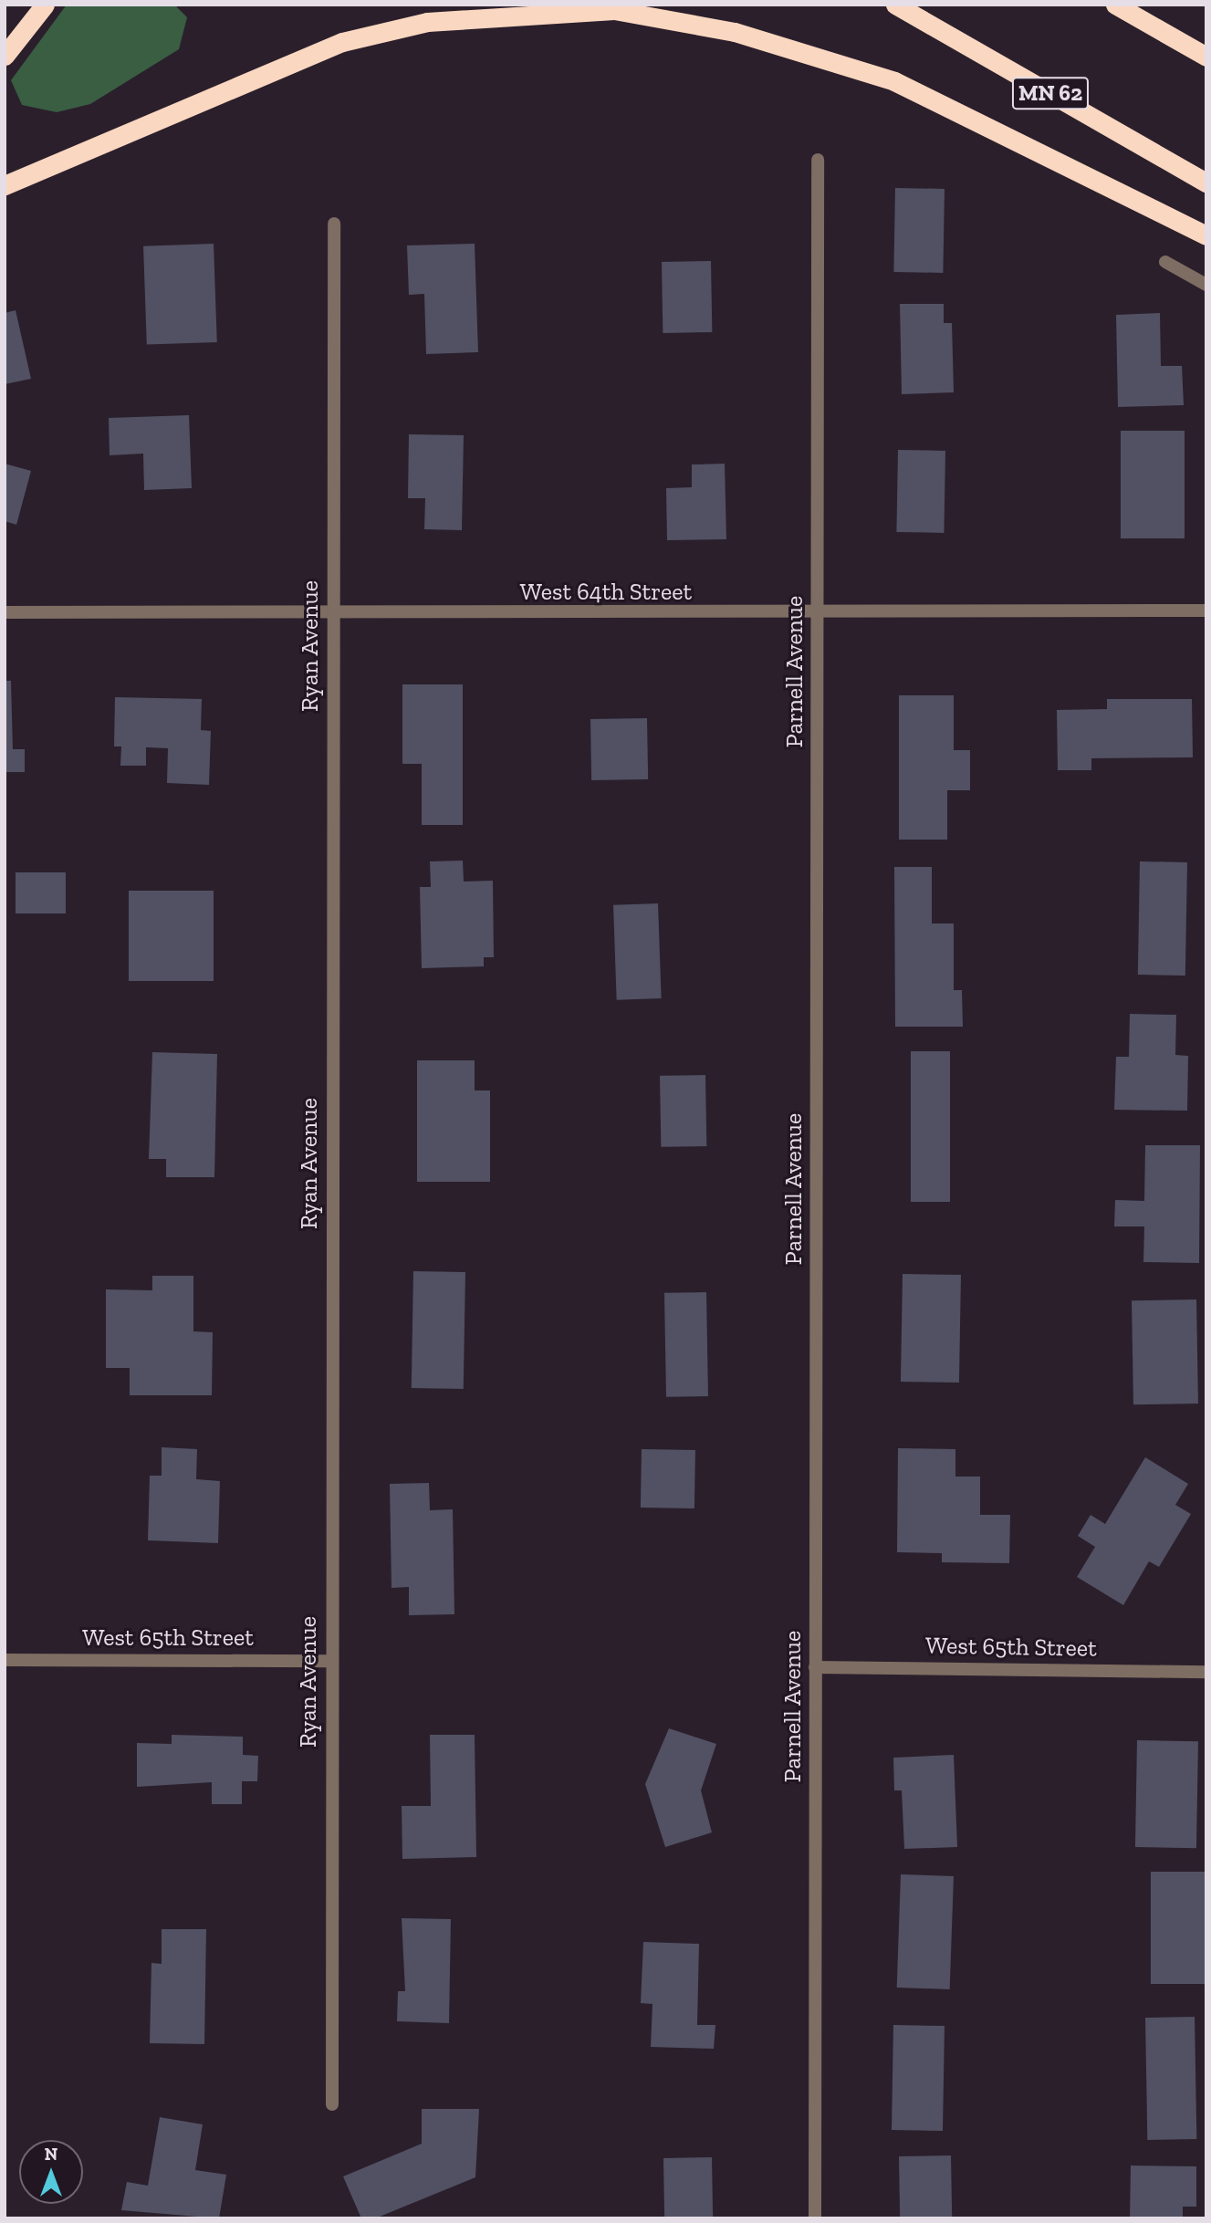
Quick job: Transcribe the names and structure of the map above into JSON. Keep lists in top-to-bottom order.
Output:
{
  "streets": {
    "highway": ["MN 62"],
    "street": [
      "West 64th Street",
      "Ryan Avenue",
      "Parnell Avenue",
      "West 65th Street"
    ]
  },
  "crossings": [
    ["West 64th Street", "Ryan Avenue"],
    ["West 64th Street", "Parnell Avenue"],
    ["Ryan Avenue", "West 65th Street"],
    ["Parnell Avenue", "West 65th Street"]
  ],
  "north": "top"
}
